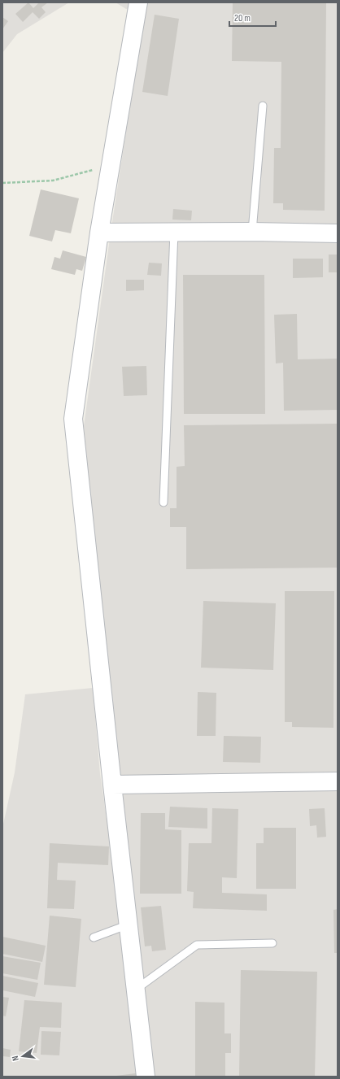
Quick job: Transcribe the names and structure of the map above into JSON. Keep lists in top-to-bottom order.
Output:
{
  "scale_bar": "20 m",
  "north": "left"
}
